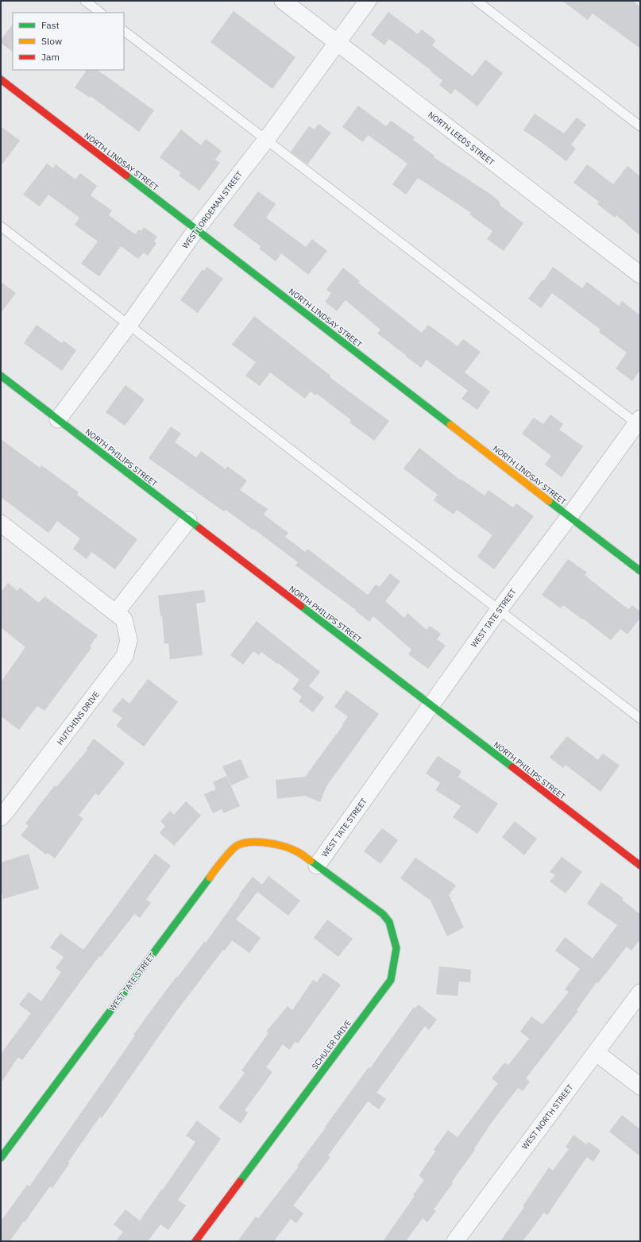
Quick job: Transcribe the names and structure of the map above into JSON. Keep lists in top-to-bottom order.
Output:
{
  "streets": {
    "street": [
      "NORTH LEEDS STREET",
      "NORTH LINDSAY STREET",
      "WEST LORDEMAN STREET",
      "NORTH PHILIPS STREET",
      "WEST TATE STREET",
      "HUTCHINS DRIVE",
      "SCHULER DRIVE",
      "WEST NORTH STREET"
    ]
  },
  "crossings": [
    ["NORTH LEEDS STREET", "WEST LORDEMAN STREET"],
    ["NORTH LINDSAY STREET", "WEST LORDEMAN STREET"],
    ["NORTH LINDSAY STREET", "WEST TATE STREET"],
    ["WEST LORDEMAN STREET", "NORTH PHILIPS STREET"],
    ["NORTH PHILIPS STREET", "WEST TATE STREET"],
    ["WEST TATE STREET", "SCHULER DRIVE"]
  ],
  "legend": ["Fast", "Slow", "Jam"]
}
